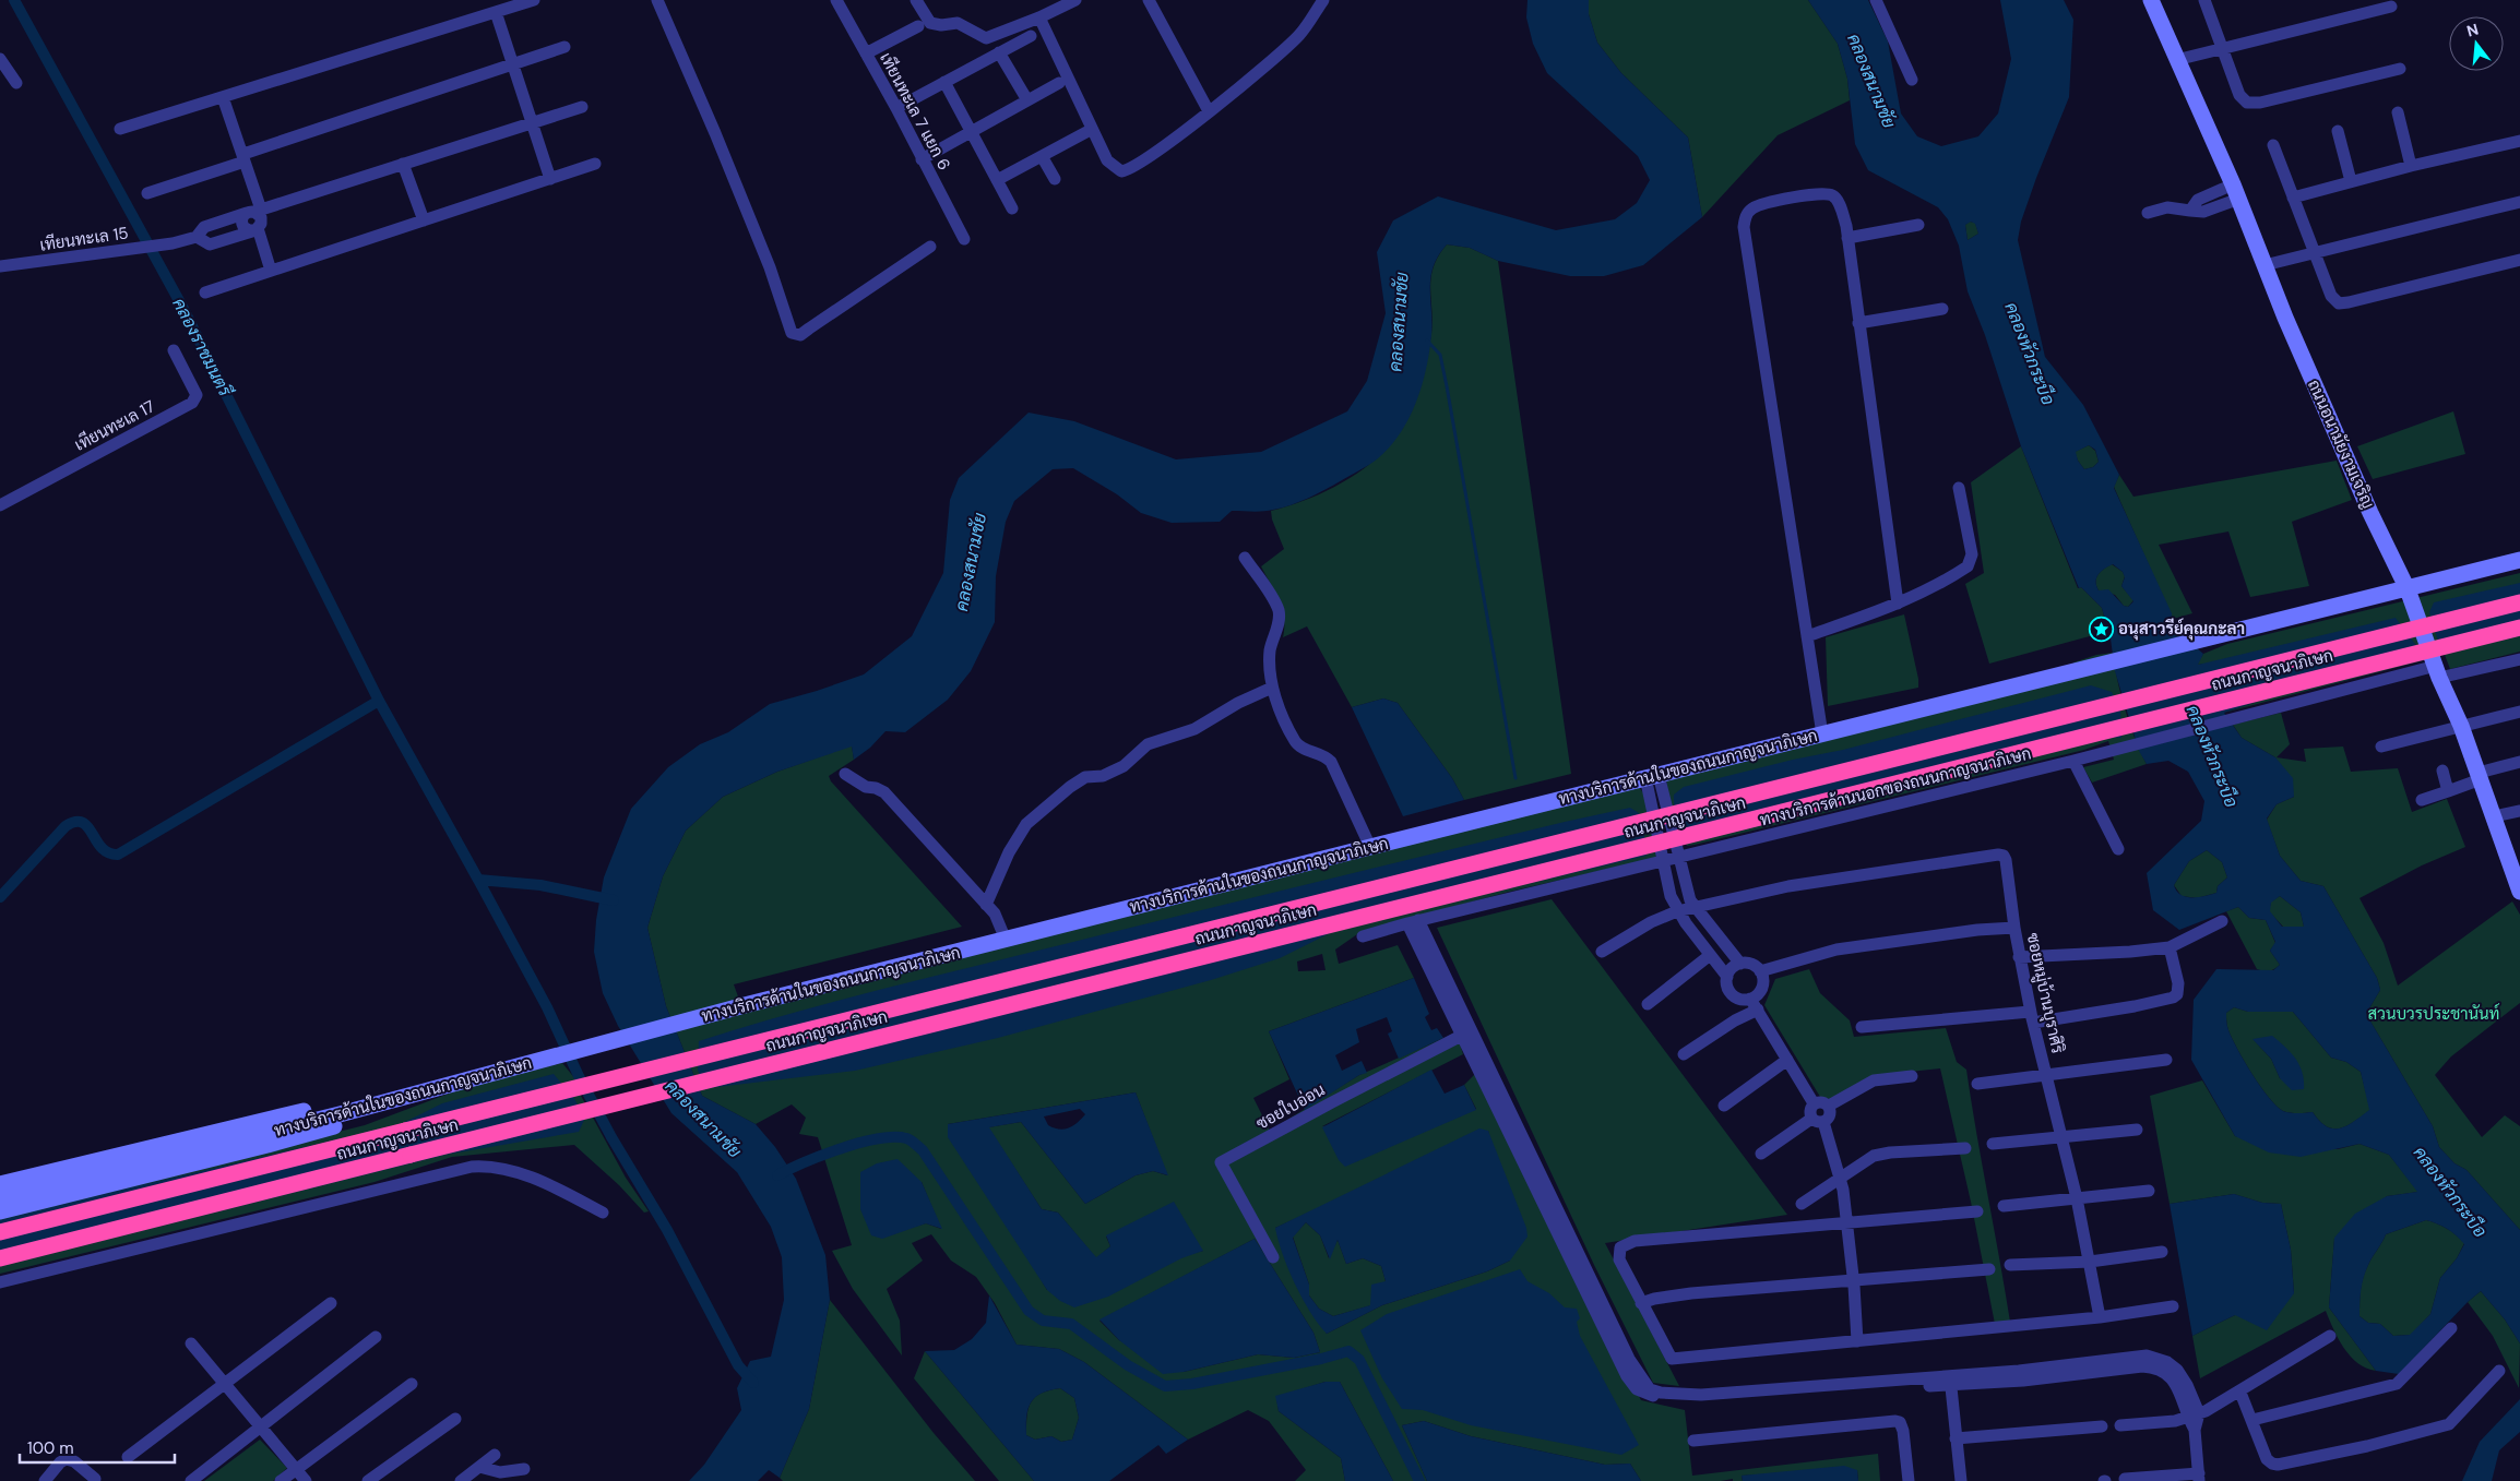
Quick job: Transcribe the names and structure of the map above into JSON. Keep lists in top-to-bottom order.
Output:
{
  "streets": {
    "highway": ["ถนนกาญจนาภิเษก"],
    "main road": ["ถนนอนามัยงามเจริญ", "ทางบริการด้านในของถนนกาญจนาภิเษก"],
    "street": [
      "เทียนทะเล 7 แยก 6",
      "เทียนทะเล 15",
      "เทียนทะเล 17",
      "ทางบริการด้านนอกของถนนกาญจนาภิเษก",
      "ซอยหมู่บ้านบุราศิริ",
      "ซอยใบอ่อน"
    ]
  },
  "crossings": [
    ["ถนนอนามัยงามเจริญ", "ทางบริการด้านในของถนนกาญจนาภิเษก"],
    ["ถนนอนามัยงามเจริญ", "ทางบริการด้านนอกของถนนกาญจนาภิเษก"]
  ],
  "water": ["คลองสนามชัย", "คลองราชมนตรี", "คลองหัวกระบือ"],
  "parks": ["สวนบวรประชานันท์"],
  "places": {
    "place": ["อนุสาวรีย์คุณกะลา"]
  },
  "scale_bar": "100 m",
  "north": "top"
}
